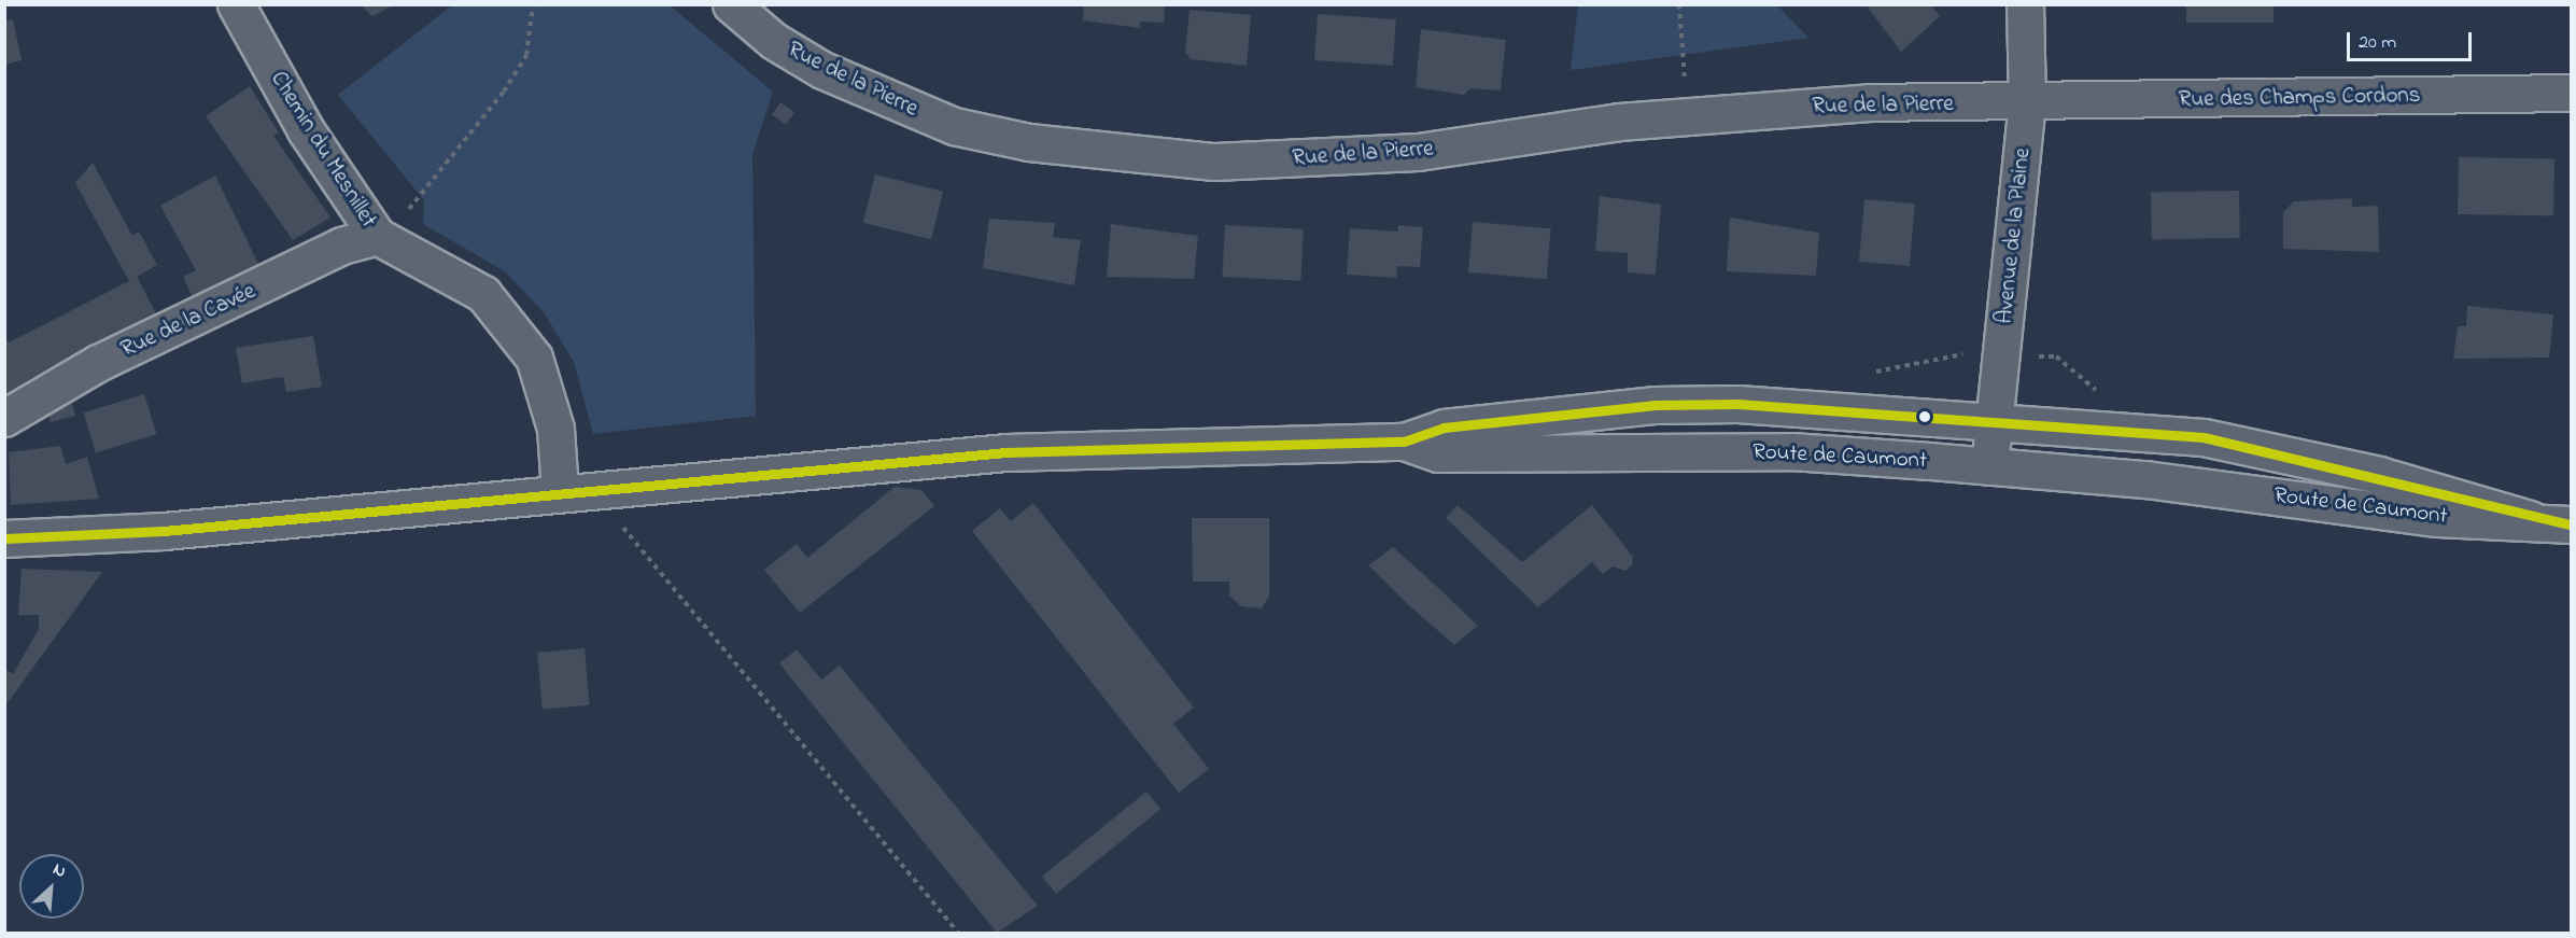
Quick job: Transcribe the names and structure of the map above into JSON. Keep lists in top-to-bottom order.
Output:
{
  "streets": {
    "main road": [
      "Rue de la Pierre",
      "Rue des Champs Cordons",
      "Chemin du Mesnillet",
      "Avenue de la Plaine",
      "Rue de la Cavée",
      "Route de Caumont"
    ]
  },
  "crossings": [
    ["Rue de la Pierre", "Rue des Champs Cordons"],
    ["Rue de la Pierre", "Avenue de la Plaine"],
    ["Rue des Champs Cordons", "Avenue de la Plaine"],
    ["Chemin du Mesnillet", "Rue de la Cavée"],
    ["Chemin du Mesnillet", "Route de Caumont"],
    ["Avenue de la Plaine", "Route de Caumont"]
  ],
  "scale_bar": "20 m",
  "north": "top right"
}
